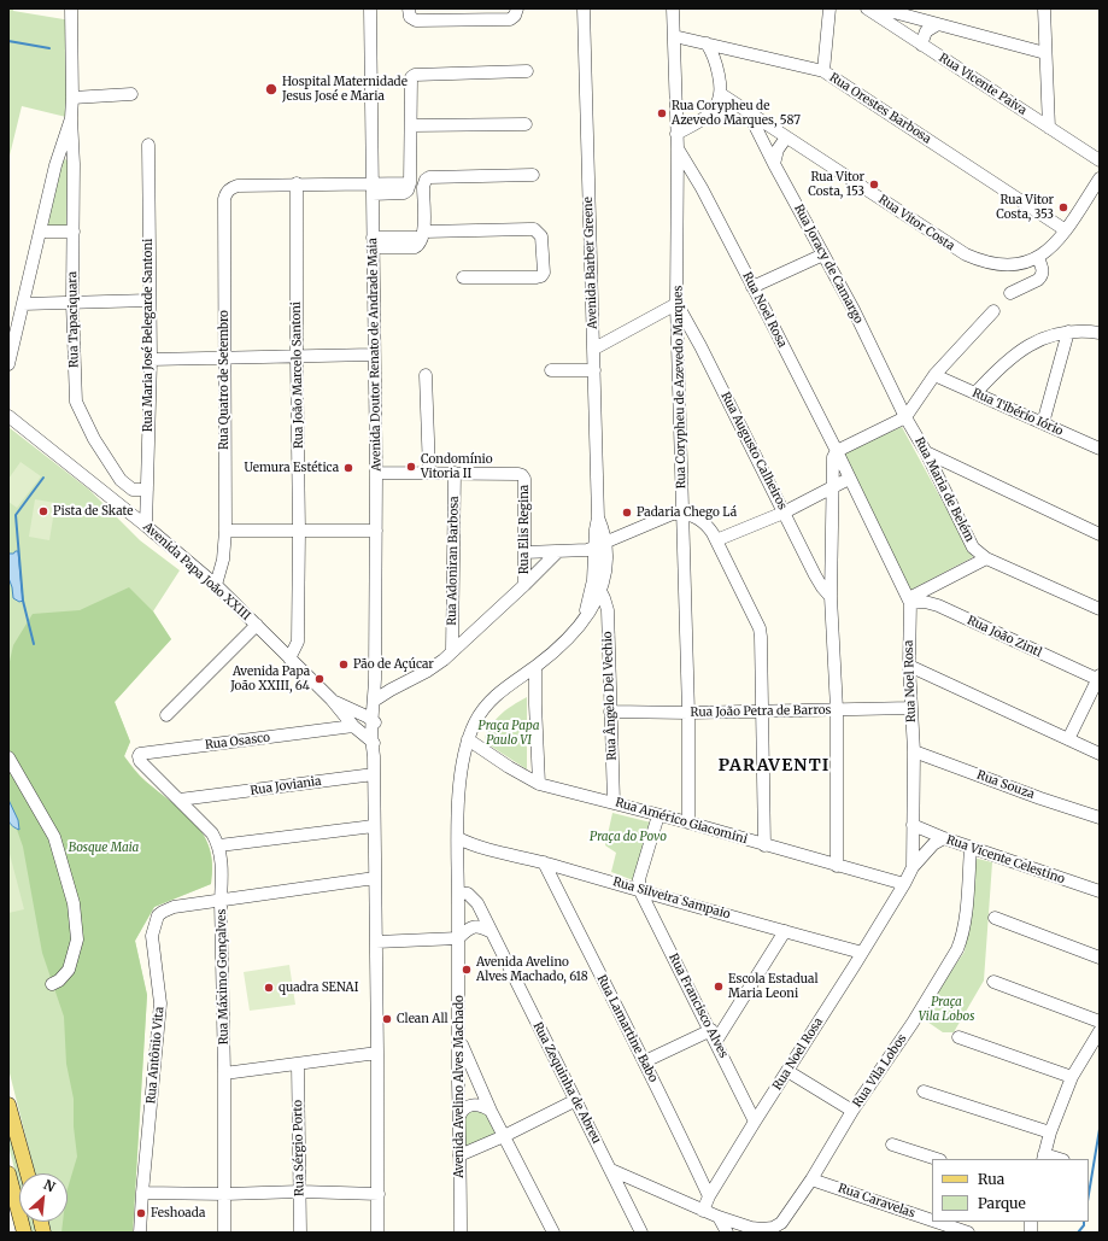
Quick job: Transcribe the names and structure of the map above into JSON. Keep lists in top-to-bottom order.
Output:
{
  "streets": {
    "street": [
      "Rua Vicente Paiva",
      "Rua Orestes Barbosa",
      "Rua Vitor Costa",
      "Avenida Barber Greene",
      "Rua Joracy de Camargo",
      "Rua Noel Rosa",
      "Rua Tapaciquara",
      "Rua Maria José Belegarde Santoni",
      "Avenida Doutor Renato de Andrade Maia",
      "Rua João Marcelo Santoni",
      "Rua Quatro de Setembro",
      "Rua Corypheu de Azevedo Marques",
      "Rua Tibério Iório",
      "Rua Augusto Calheiros",
      "Rua Maria de Belém",
      "Rua Elis Regina",
      "Rua Adoniran Barbosa",
      "Avenida Papa João XXIII",
      "Rua João Zintl",
      "Rua Ângelo Del Vechio",
      "Rua João Petra de Barros",
      "Rua Osasco",
      "Rua Souza",
      "Rua Joviania",
      "Rua Américo Giacomini",
      "Rua Vicente Celestino",
      "Rua Silveira Sampaio",
      "Rua Máximo Gonçalves",
      "Rua Francisco Alves",
      "Rua Lamartine Babo",
      "Rua Antônio Vita",
      "Rua Vila Lobos",
      "Rua Zequinha de Abreu",
      "Avenida Avelino Alves Machado",
      "Rua Sérgio Porto",
      "Rua Caravelas"
    ]
  },
  "crossings": [
    ["Rua Orestes Barbosa", "Rua Vitor Costa"],
    ["Rua Orestes Barbosa", "Rua Corypheu de Azevedo Marques"],
    ["Rua Vitor Costa", "Rua Joracy de Camargo"],
    ["Avenida Barber Greene", "Rua Ângelo Del Vechio"],
    ["Avenida Barber Greene", "Rua Américo Giacomini"],
    ["Avenida Barber Greene", "Avenida Avelino Alves Machado"],
    ["Rua Joracy de Camargo", "Rua Maria de Belém"],
    ["Rua Noel Rosa", "Rua Corypheu de Azevedo Marques"],
    ["Rua Noel Rosa", "Rua João Zintl"],
    ["Rua Noel Rosa", "Rua João Petra de Barros"],
    ["Rua Noel Rosa", "Rua Souza"],
    ["Rua Noel Rosa", "Rua Américo Giacomini"],
    ["Rua Noel Rosa", "Rua Vicente Celestino"],
    ["Rua Noel Rosa", "Rua Silveira Sampaio"],
    ["Rua Noel Rosa", "Rua Francisco Alves"],
    ["Rua Noel Rosa", "Rua Lamartine Babo"],
    ["Rua Noel Rosa", "Rua Vila Lobos"],
    ["Rua Tapaciquara", "Rua Maria José Belegarde Santoni"],
    ["Rua Maria José Belegarde Santoni", "Avenida Papa João XXIII"],
    ["Avenida Doutor Renato de Andrade Maia", "Rua Elis Regina"],
    ["Avenida Doutor Renato de Andrade Maia", "Avenida Papa João XXIII"],
    ["Avenida Doutor Renato de Andrade Maia", "Rua Joviania"],
    ["Avenida Doutor Renato de Andrade Maia", "Rua Antônio Vita"],
    ["Rua João Marcelo Santoni", "Rua Quatro de Setembro"],
    ["Rua João Marcelo Santoni", "Avenida Papa João XXIII"],
    ["Rua Quatro de Setembro", "Avenida Papa João XXIII"],
    ["Rua Corypheu de Azevedo Marques", "Rua Augusto Calheiros"],
    ["Rua Corypheu de Azevedo Marques", "Rua João Petra de Barros"],
    ["Rua Corypheu de Azevedo Marques", "Rua Américo Giacomini"],
    ["Rua Elis Regina", "Rua Adoniran Barbosa"],
    ["Avenida Papa João XXIII", "Rua Osasco"],
    ["Rua Ângelo Del Vechio", "Rua João Petra de Barros"],
    ["Rua Ângelo Del Vechio", "Rua Américo Giacomini"],
    ["Rua Osasco", "Rua Joviania"],
    ["Rua Américo Giacomini", "Avenida Avelino Alves Machado"],
    ["Rua Vicente Celestino", "Rua Vila Lobos"],
    ["Rua Silveira Sampaio", "Rua Francisco Alves"],
    ["Rua Silveira Sampaio", "Rua Lamartine Babo"],
    ["Rua Silveira Sampaio", "Avenida Avelino Alves Machado"],
    ["Rua Máximo Gonçalves", "Rua Antônio Vita"],
    ["Rua Vila Lobos", "Rua Zequinha de Abreu"],
    ["Rua Vila Lobos", "Rua Caravelas"],
    ["Rua Zequinha de Abreu", "Avenida Avelino Alves Machado"]
  ],
  "districts": ["PARAVENTI"],
  "parks": [
    "Praça Papa Paulo VI",
    "Praça do Povo",
    "Bosque Maia",
    "Praça Vila Lobos"
  ],
  "places": [
    "Hospital Maternidade Jesus José e Maria",
    "Rua Corypheu de Azevedo Marques, 587",
    "Rua Vitor Costa, 153",
    "Rua Vitor Costa, 353",
    "Condomínio Vitoria II",
    "Uemura Estética",
    "Pista de Skate",
    "Padaria Chego Lá",
    "Pão de Açúcar",
    "Avenida Papa João XXIII, 64",
    "Avenida Avelino Alves Machado, 618",
    "Escola Estadual Maria Leoni",
    "quadra SENAI",
    "Clean All",
    "Feshoada"
  ],
  "legend": ["Rua", "Parque"],
  "north": "top right"
}
